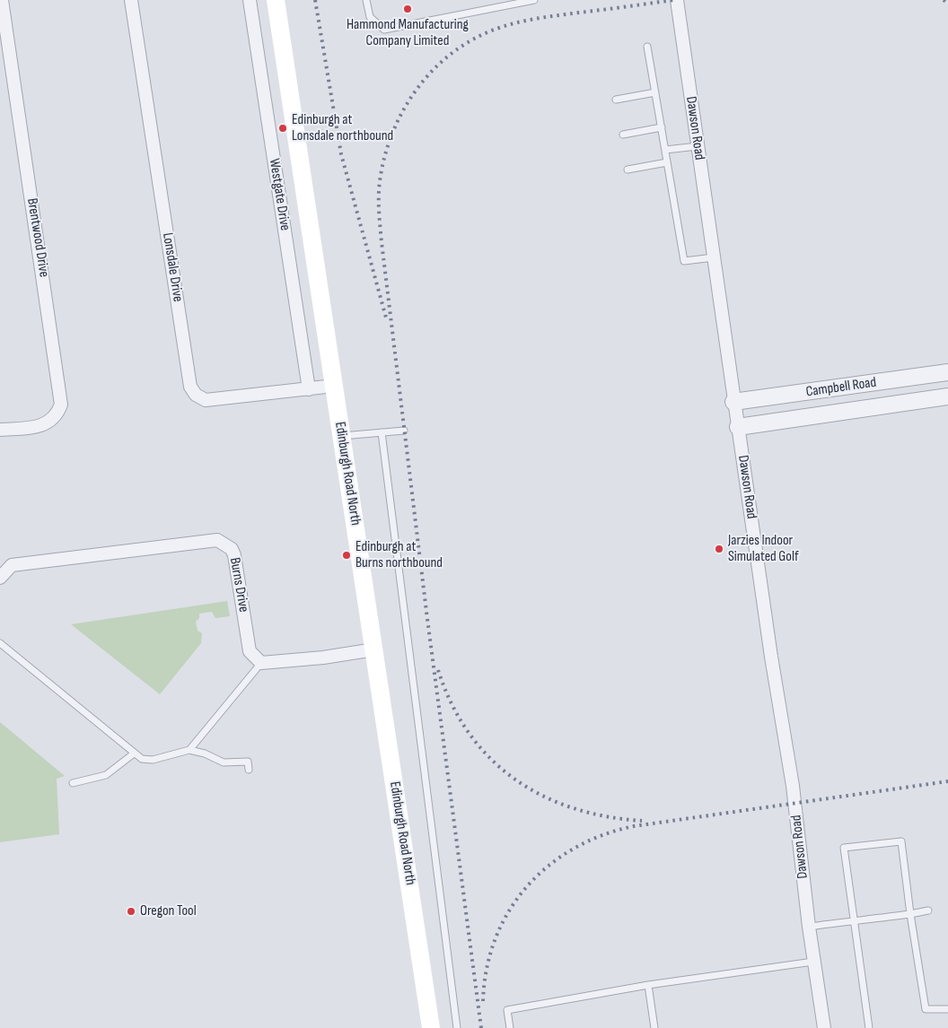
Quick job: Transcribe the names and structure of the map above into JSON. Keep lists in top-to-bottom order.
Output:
{
  "streets": {
    "main road": ["Edinburgh Road North"],
    "street": [
      "Dawson Road",
      "Westgate Drive",
      "Brentwood Drive",
      "Lonsdale Drive",
      "Campbell Road",
      "Burns Drive"
    ]
  },
  "crossings": [
    ["Dawson Road", "Campbell Road"],
    ["Westgate Drive", "Lonsdale Drive"],
    ["Lonsdale Drive", "Edinburgh Road North"]
  ],
  "places": [
    "Hammond Manufacturing Company Limited",
    "Edinburgh at Lonsdale northbound",
    "Jarzies Indoor Simulated Golf",
    "Edinburgh at Burns northbound",
    "Oregon Tool"
  ]
}
